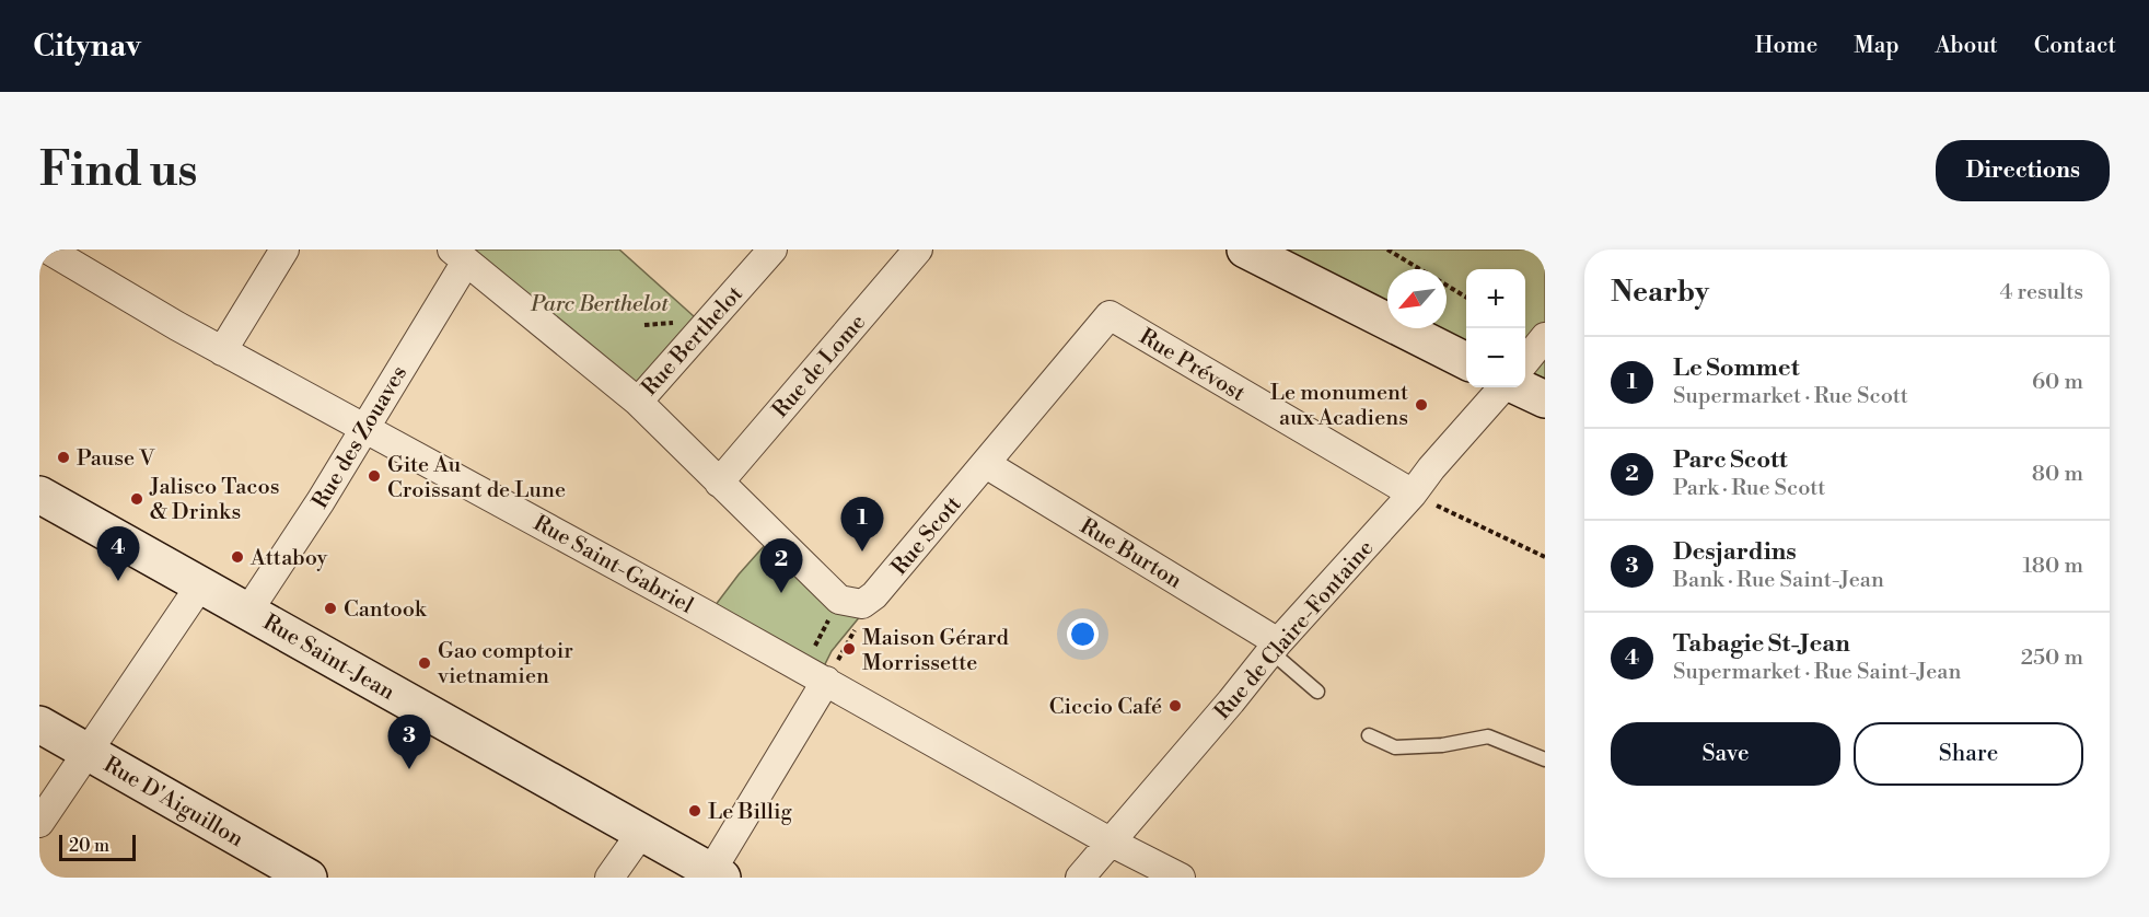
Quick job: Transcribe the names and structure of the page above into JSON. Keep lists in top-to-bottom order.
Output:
{
  "streets": {
    "main road": ["Rue Saint-Jean", "Rue D'Aiguillon"],
    "street": [
      "Rue Berthelot",
      "Rue Prévost",
      "Rue de Lome",
      "Rue des Zouaves",
      "Rue Scott",
      "Rue Burton",
      "Rue Saint-Gabriel",
      "Rue de Claire-Fontaine"
    ]
  },
  "crossings": [
    ["Rue Prévost", "Rue Scott"],
    ["Rue Prévost", "Rue de Claire-Fontaine"],
    ["Rue des Zouaves", "Rue Saint-Gabriel"],
    ["Rue des Zouaves", "Rue Saint-Jean"],
    ["Rue Scott", "Rue Burton"],
    ["Rue Burton", "Rue de Claire-Fontaine"],
    ["Rue Saint-Gabriel", "Rue de Claire-Fontaine"]
  ],
  "parks": ["Parc Berthelot"],
  "places": [
    "Le monument aux Acadiens",
    "Pause V",
    "Gite Au Croissant de Lune",
    "Jalisco Tacos & Drinks",
    "Attaboy",
    "Cantook",
    "Maison Gérard Morrissette",
    "Gao comptoir vietnamien",
    "Ciccio Café",
    "Le Billig"
  ],
  "scale_bar": "20 m",
  "north": "bottom left",
  "page": {
    "header": "Citynav",
    "nav": [
      "Home",
      "Map",
      "About",
      "Contact"
    ],
    "buttons": [
      "Directions",
      ["Save", "Share"]
    ],
    "title": "Find us",
    "heading": ["Nearby", "4 results"],
    "map_buttons": ["+", "−"],
    "list": [
      {
        "mark": "1",
        "name": "Le Sommet",
        "note": "Supermarket · Rue Scott",
        "value": "60 m"
      },
      {
        "mark": "2",
        "name": "Parc Scott",
        "note": "Park · Rue Scott",
        "value": "80 m"
      },
      {
        "mark": "3",
        "name": "Desjardins",
        "note": "Bank · Rue Saint-Jean",
        "value": "180 m"
      },
      {
        "mark": "4",
        "name": "Tabagie St-Jean",
        "note": "Supermarket · Rue Saint-Jean",
        "value": "250 m"
      }
    ],
    "pins": [
      "1",
      "4",
      "2",
      "3"
    ],
    "scale": "20 m"
  }
}
